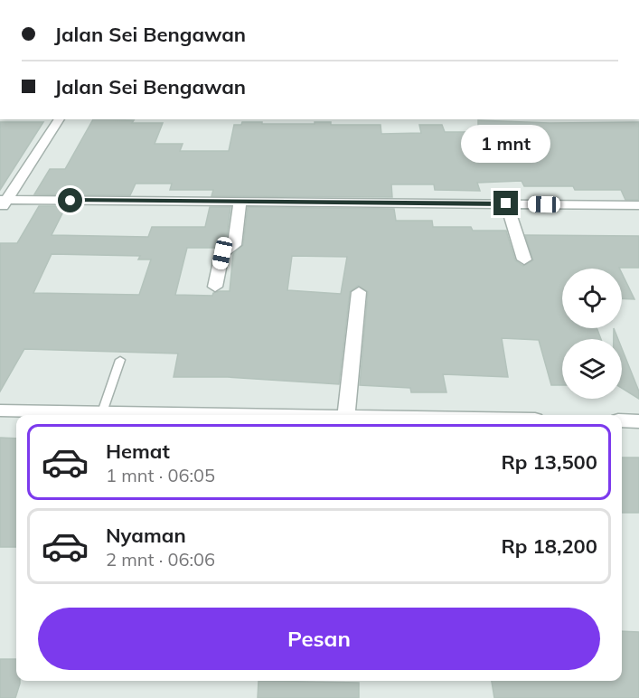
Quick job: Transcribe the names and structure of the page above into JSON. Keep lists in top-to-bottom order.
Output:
{
  "page": {
    "banner": ["Jalan Sei Bengawan", "Jalan Sei Bengawan"],
    "bubble": "1 mnt",
    "list": [
      {
        "name": "Hemat",
        "note": "1 mnt · 06:05",
        "value": "Rp 13,500"
      },
      {
        "name": "Nyaman",
        "note": "2 mnt · 06:06",
        "value": "Rp 18,200"
      }
    ],
    "buttons": "Pesan"
  }
}
